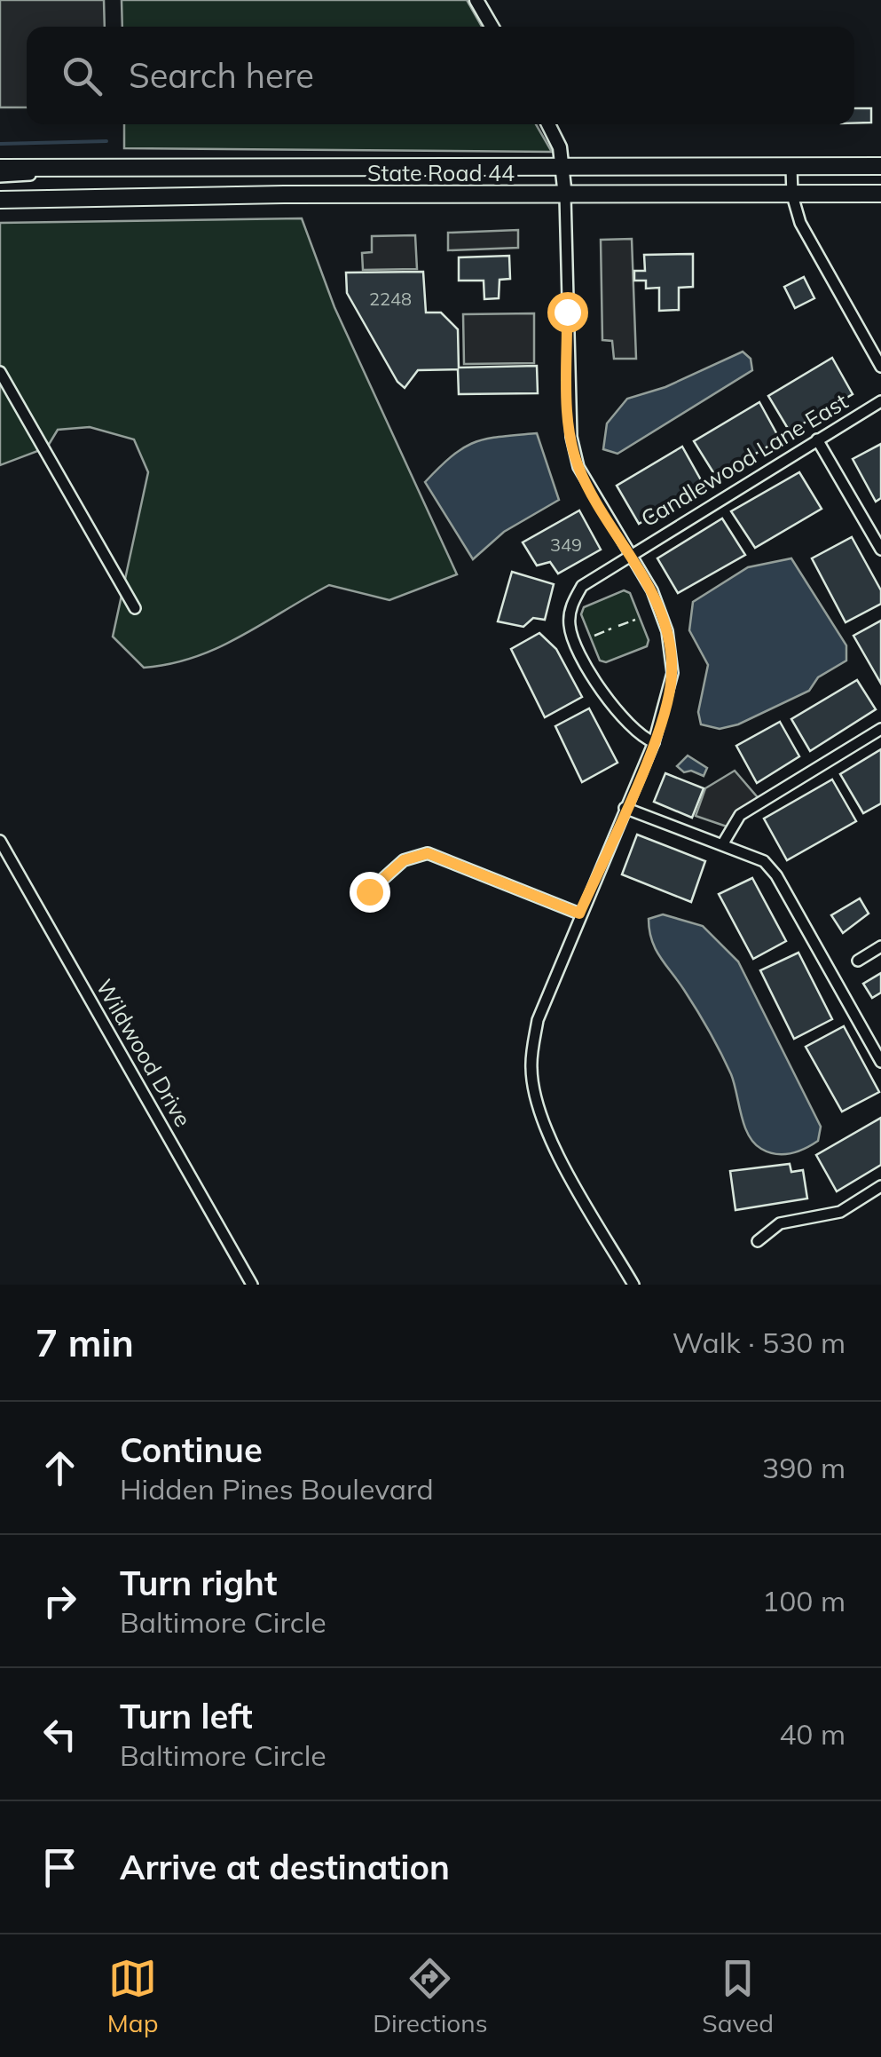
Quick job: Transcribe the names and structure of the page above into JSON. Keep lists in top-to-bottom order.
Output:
{
  "streets": {
    "main road": ["State Road 44"],
    "street": ["Candlewood Lane East", "Wildwood Drive"]
  },
  "house_numbers": ["2248", "349"],
  "page": {
    "search": "Search here",
    "heading": ["7 min", "Walk · 530 m"],
    "list": [
      ["Continue", "Hidden Pines Boulevard", "390 m"],
      ["Turn right", "Baltimore Circle", "100 m"],
      ["Turn left", "Baltimore Circle", "40 m"],
      "Arrive at destination"
    ],
    "nav": ["Map", "Directions", "Saved"]
  }
}
